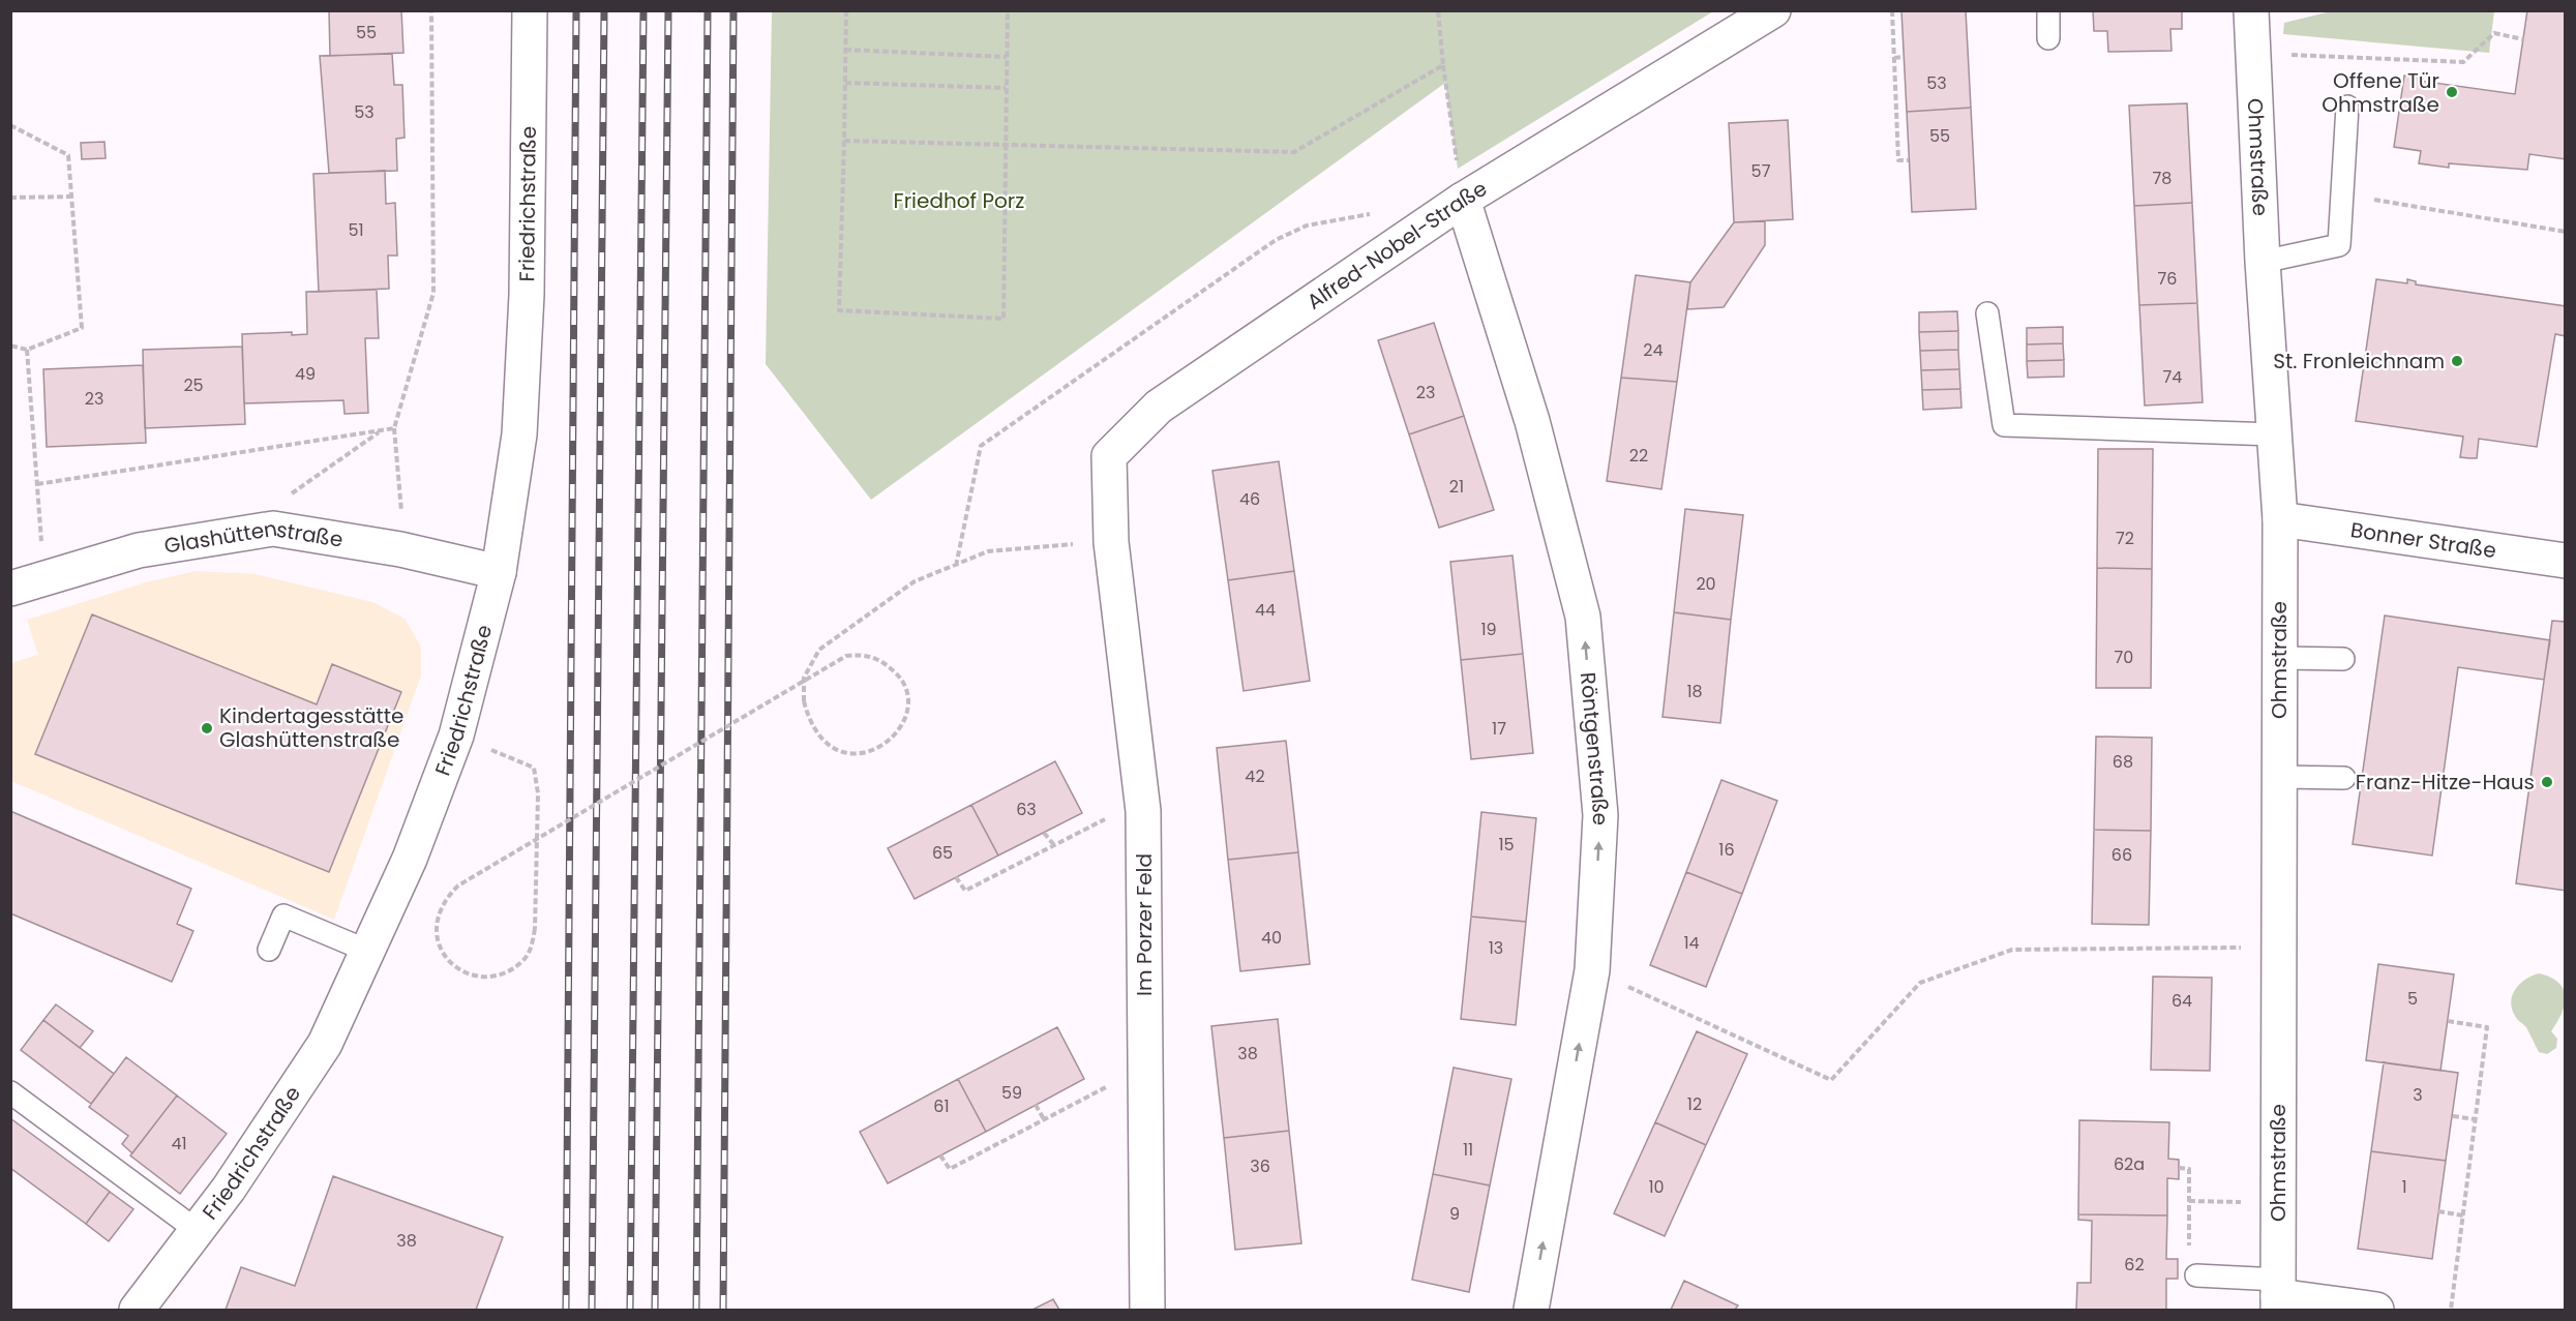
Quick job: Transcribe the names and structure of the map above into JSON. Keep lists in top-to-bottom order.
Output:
{
  "streets": {
    "street": [
      "Ohmstraße",
      "Friedrichstraße",
      "Alfred-Nobel-Straße",
      "Bonner Straße",
      "Glashüttenstraße",
      "Röntgenstraße",
      "Im Porzer Feld"
    ]
  },
  "crossings": [
    ["Ohmstraße", "Bonner Straße"],
    ["Friedrichstraße", "Glashüttenstraße"],
    ["Alfred-Nobel-Straße", "Röntgenstraße"],
    ["Alfred-Nobel-Straße", "Im Porzer Feld"]
  ],
  "one_way": ["Röntgenstraße"],
  "parks": ["Friedhof Porz"],
  "places": [
    "Offene Tür Ohmstraße",
    "St. Fronleichnam",
    "Kindertagesstätte Glashüttenstraße",
    "Franz-Hitze-Haus"
  ],
  "house_numbers": [
    "55",
    "53",
    "53",
    "55",
    "57",
    "78",
    "51",
    "76",
    "24",
    "49",
    "74",
    "25",
    "23",
    "23",
    "22",
    "21",
    "46",
    "72",
    "20",
    "44",
    "19",
    "70",
    "18",
    "17",
    "68",
    "42",
    "63",
    "15",
    "16",
    "65",
    "66",
    "40",
    "14",
    "13",
    "5",
    "64",
    "38",
    "59",
    "3",
    "12",
    "61",
    "41",
    "11",
    "62a",
    "36",
    "10",
    "1",
    "9",
    "38",
    "62"
  ]
}
